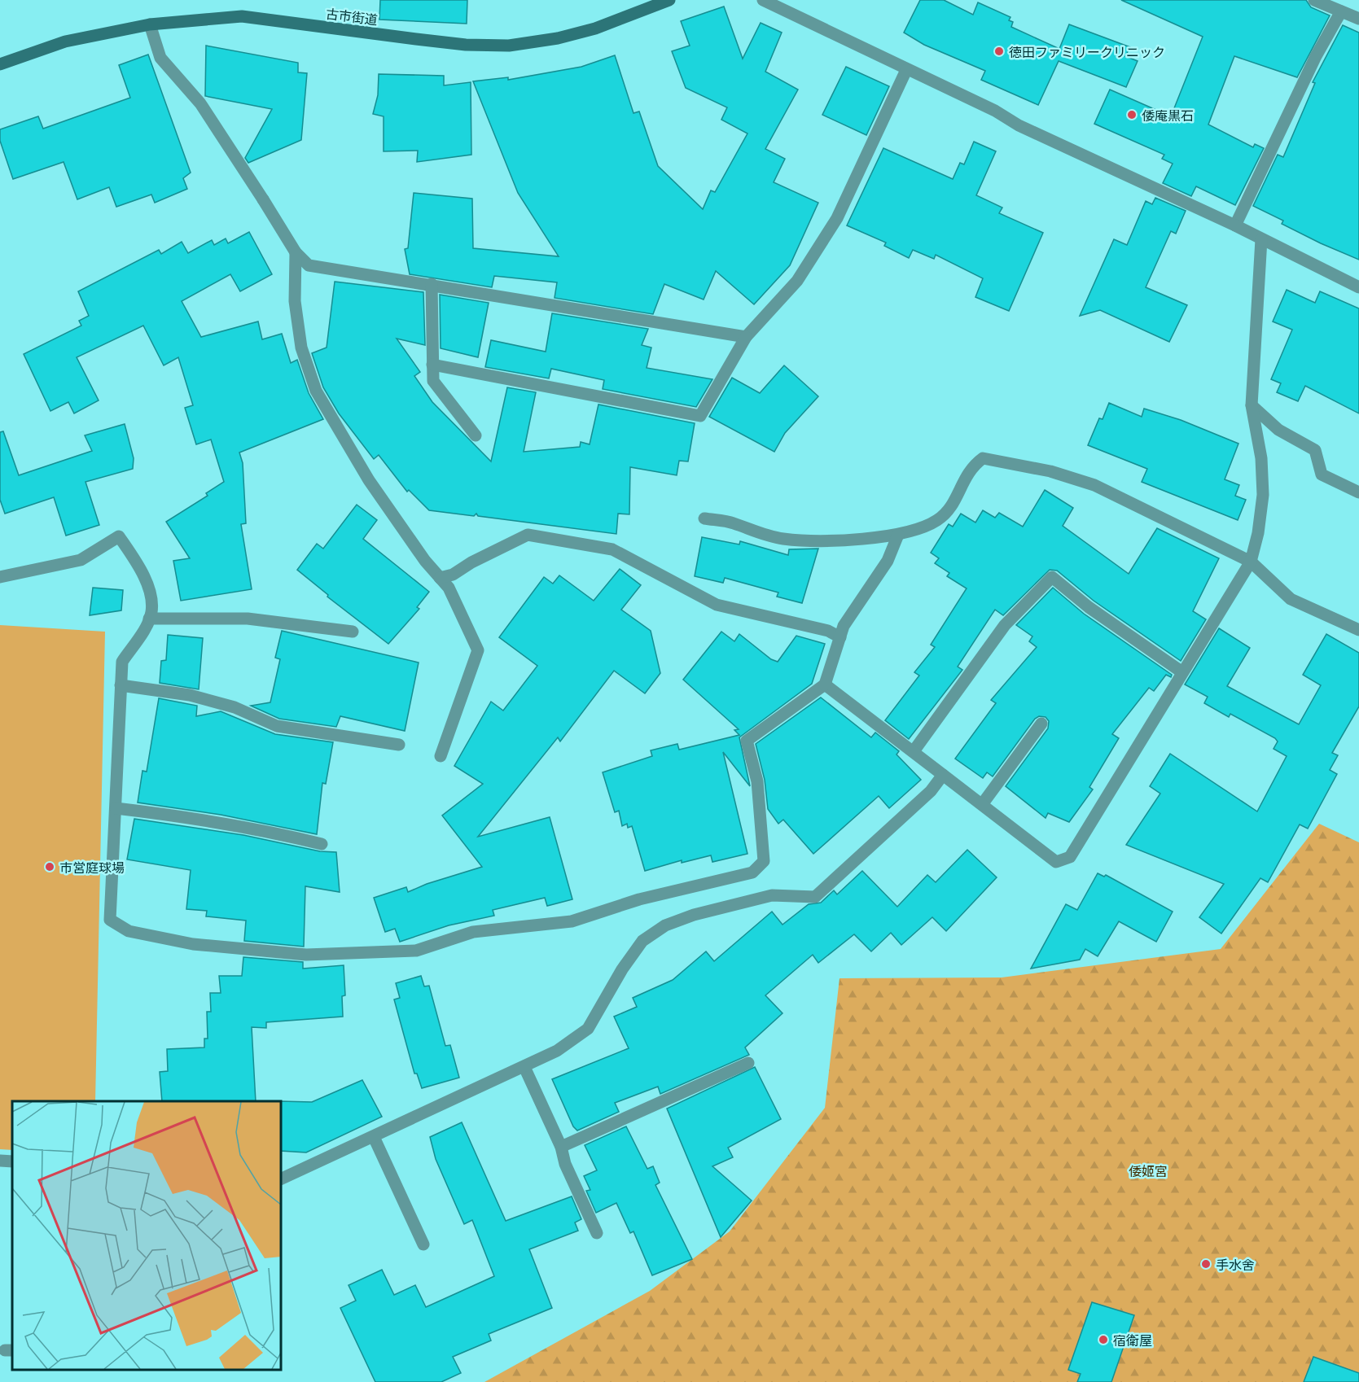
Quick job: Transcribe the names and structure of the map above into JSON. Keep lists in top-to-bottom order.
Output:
{
  "streets": {
    "street": ["古市街道"]
  },
  "parks": ["倭姬宮"],
  "places": [
    "徳田ファミリークリニック",
    "倭庵黒石",
    "市営庭球場",
    "手水舍",
    "宿衛屋"
  ]
}
